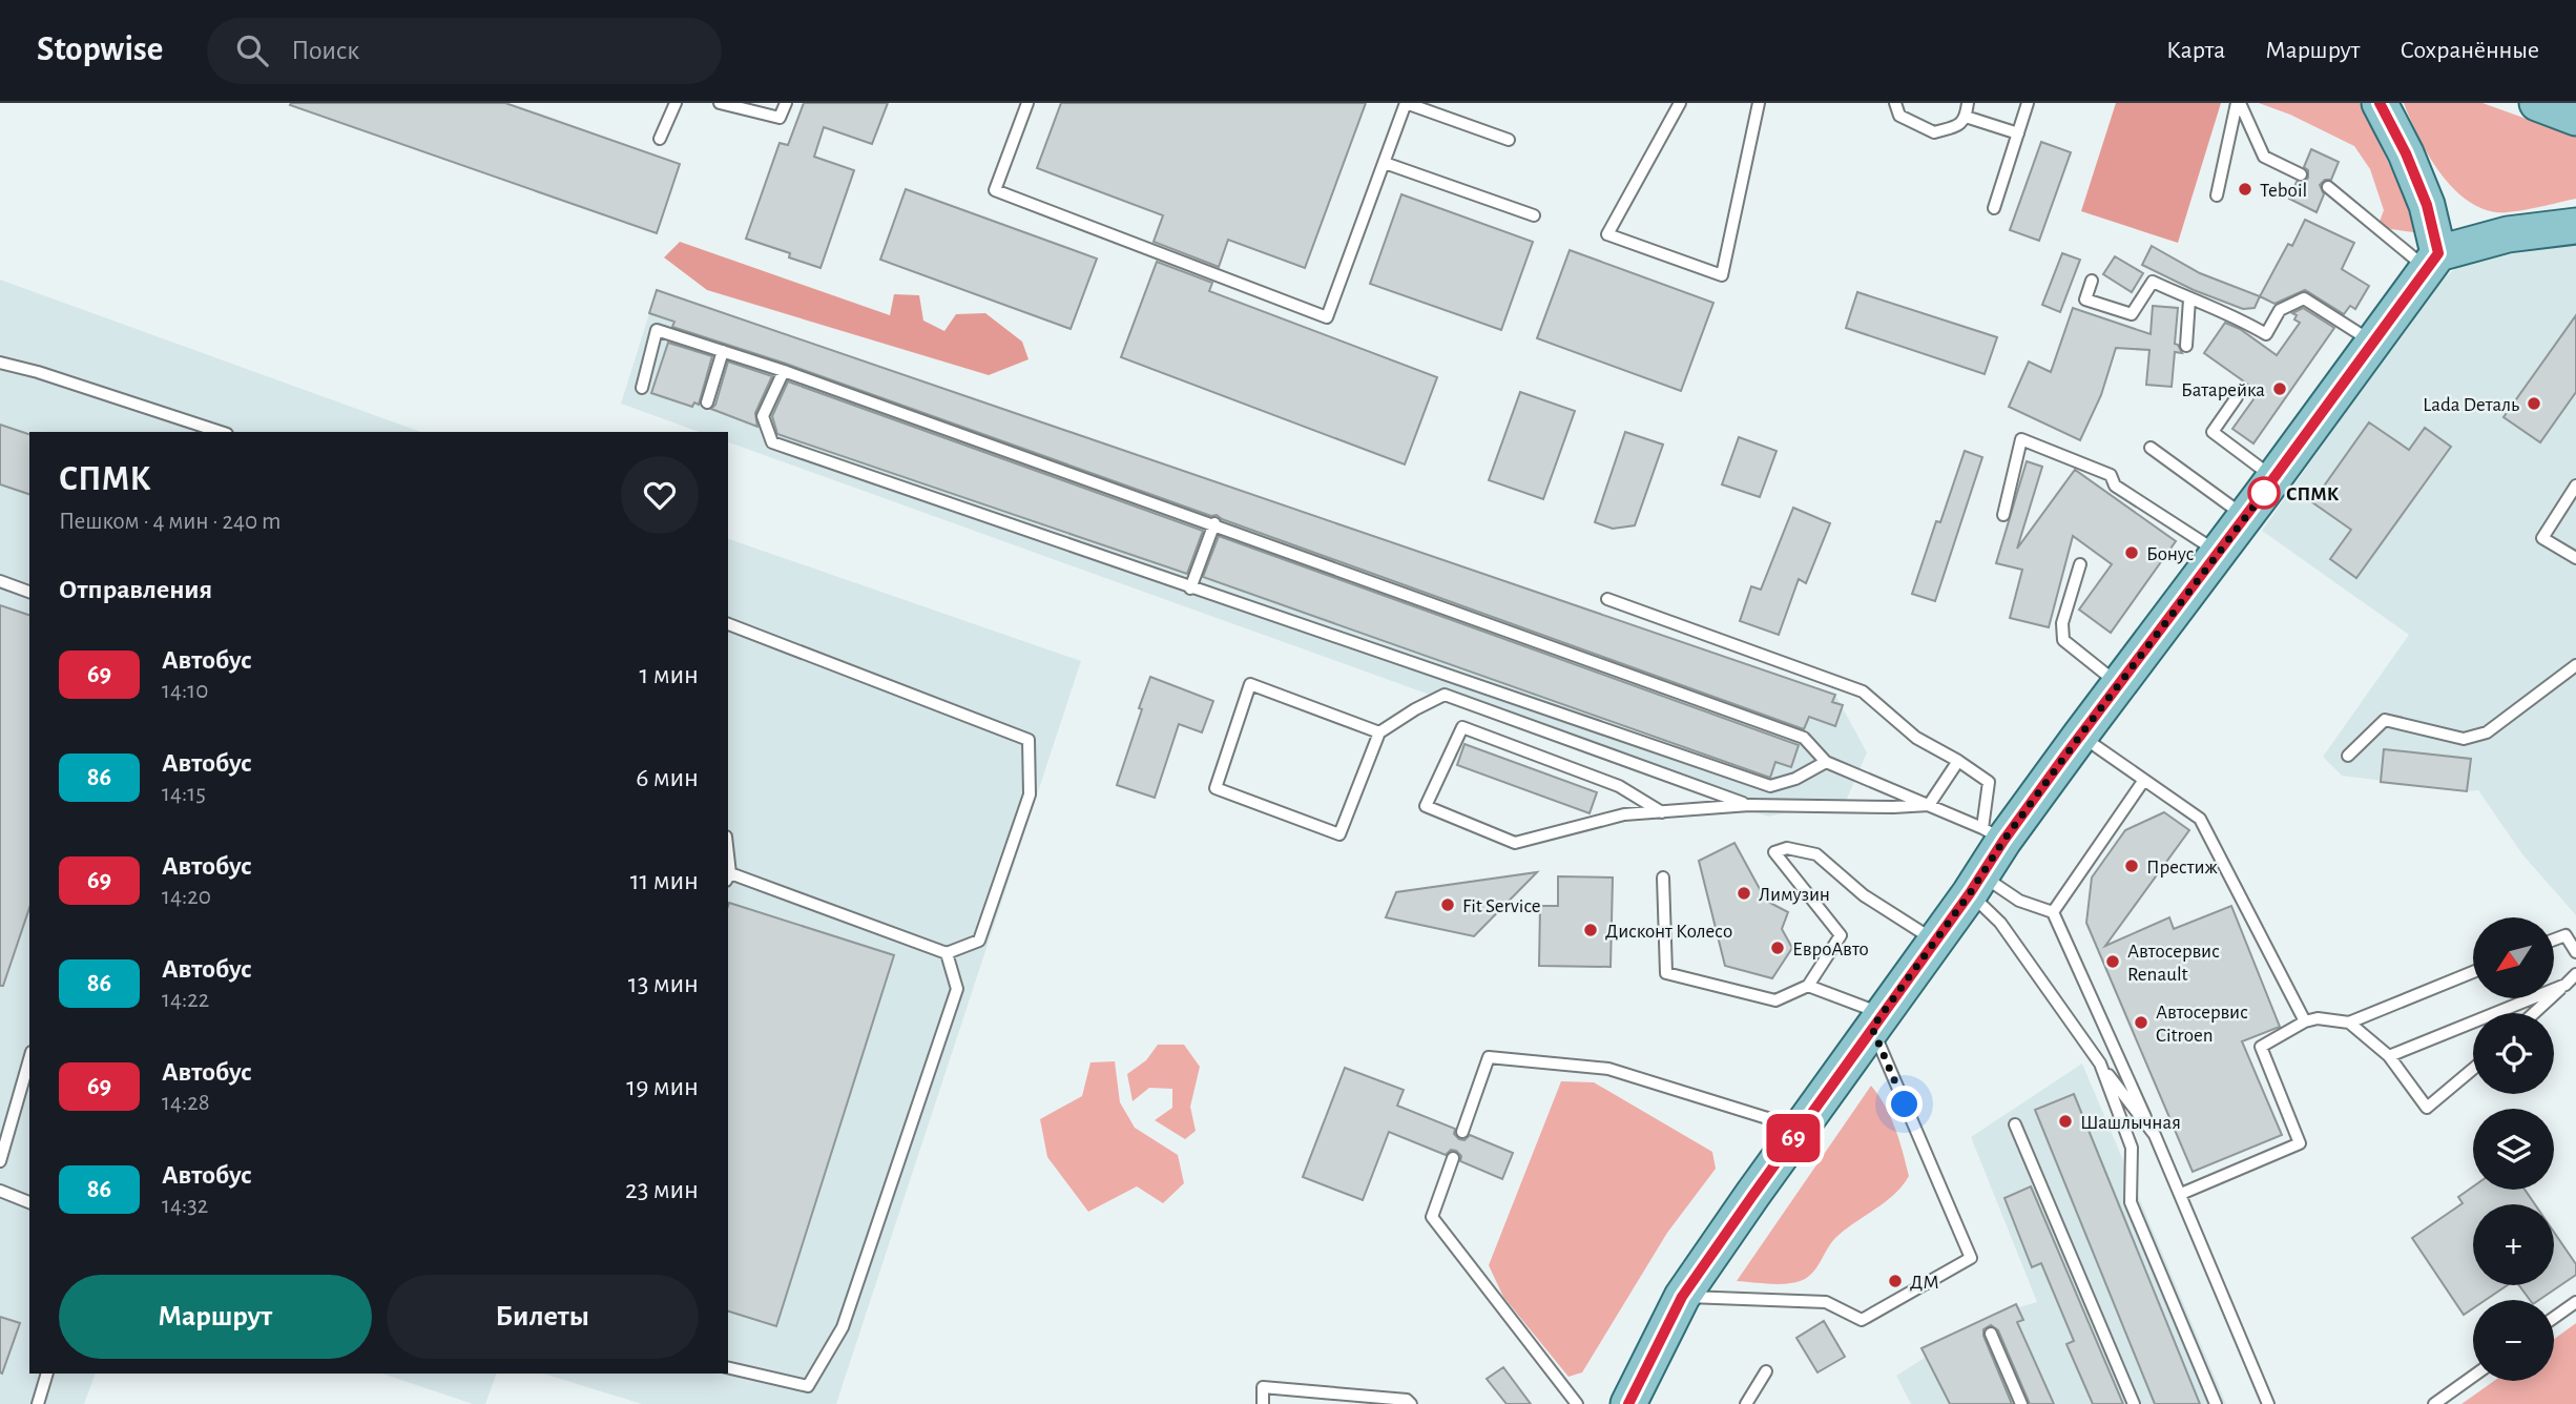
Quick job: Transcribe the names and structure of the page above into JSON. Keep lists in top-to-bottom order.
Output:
{
  "places": [
    "Teboil",
    "Батарейка",
    "Lada Dеталь",
    "СПМК",
    "Бонус",
    "Престиж",
    "Лимузин",
    "Fit Service",
    "Дисконт Колесо",
    "ЕвроАвто",
    "Автосервис Renault",
    "Автосервис Citroen",
    "Шашлычная",
    "ДМ"
  ],
  "lines": ["bus line 69"],
  "north": "bottom left",
  "page": {
    "header": "Stopwise",
    "search": "Поиск",
    "nav": ["Карта", "Маршрут", "Сохранённые"],
    "on_map": "69",
    "heading": [
      ["СПМК", "Пешком · 4 мин · 240 m"],
      "Отправления"
    ],
    "list": [
      {
        "mark": "69",
        "name": "Автобус",
        "note": "14:10",
        "value": "1 мин"
      },
      {
        "mark": "86",
        "name": "Автобус",
        "note": "14:15",
        "value": "6 мин"
      },
      {
        "mark": "69",
        "name": "Автобус",
        "note": "14:20",
        "value": "11 мин"
      },
      {
        "mark": "86",
        "name": "Автобус",
        "note": "14:22",
        "value": "13 мин"
      },
      {
        "mark": "69",
        "name": "Автобус",
        "note": "14:28",
        "value": "19 мин"
      },
      {
        "mark": "86",
        "name": "Автобус",
        "note": "14:32",
        "value": "23 мин"
      }
    ],
    "map_buttons": ["+", "−"],
    "buttons": ["Маршрут", "Билеты"]
  }
}
